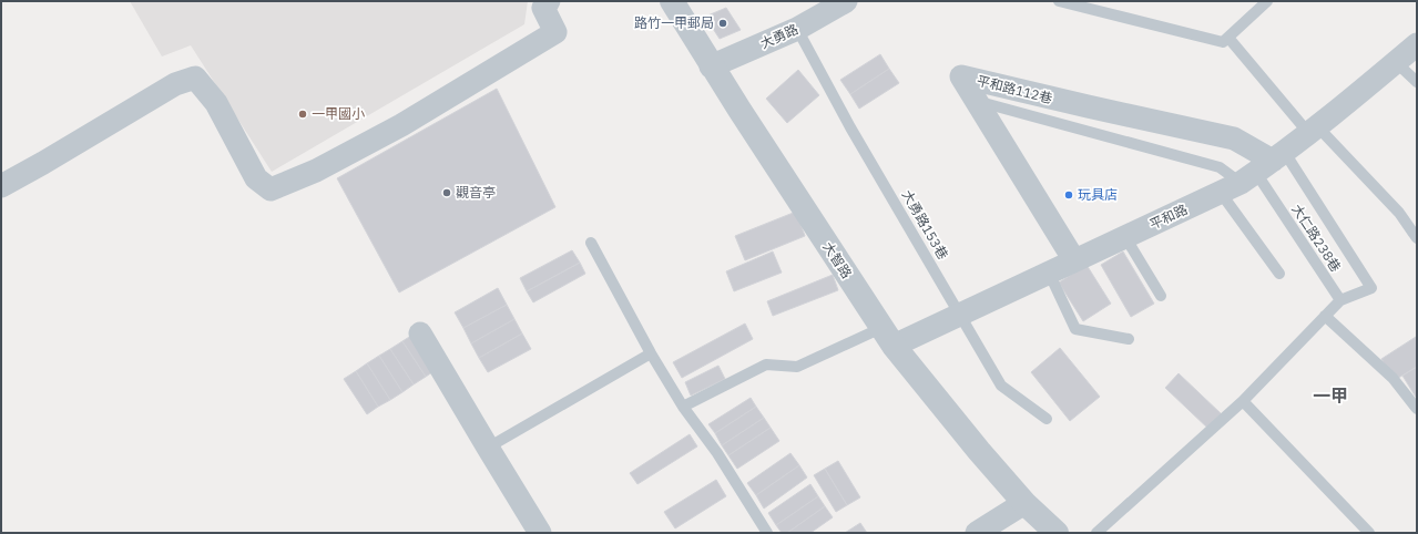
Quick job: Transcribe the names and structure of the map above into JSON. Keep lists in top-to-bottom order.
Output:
{
  "streets": {
    "street": [
      "大勇路",
      "平和路112巷",
      "平和路",
      "大智路"
    ],
    "lane": ["大勇路153巷", "大仁路238巷"]
  },
  "crossings": [
    ["大勇路", "大勇路153巷"],
    ["大勇路", "大智路"],
    ["平和路112巷", "平和路"],
    ["平和路112巷", "大仁路238巷"],
    ["平和路", "大勇路153巷"],
    ["平和路", "大仁路238巷"],
    ["平和路", "大智路"]
  ],
  "districts": ["一甲"],
  "places": [
    "路竹一甲郵局",
    "一甲國小",
    "觀音亭",
    "玩具店"
  ]
}
